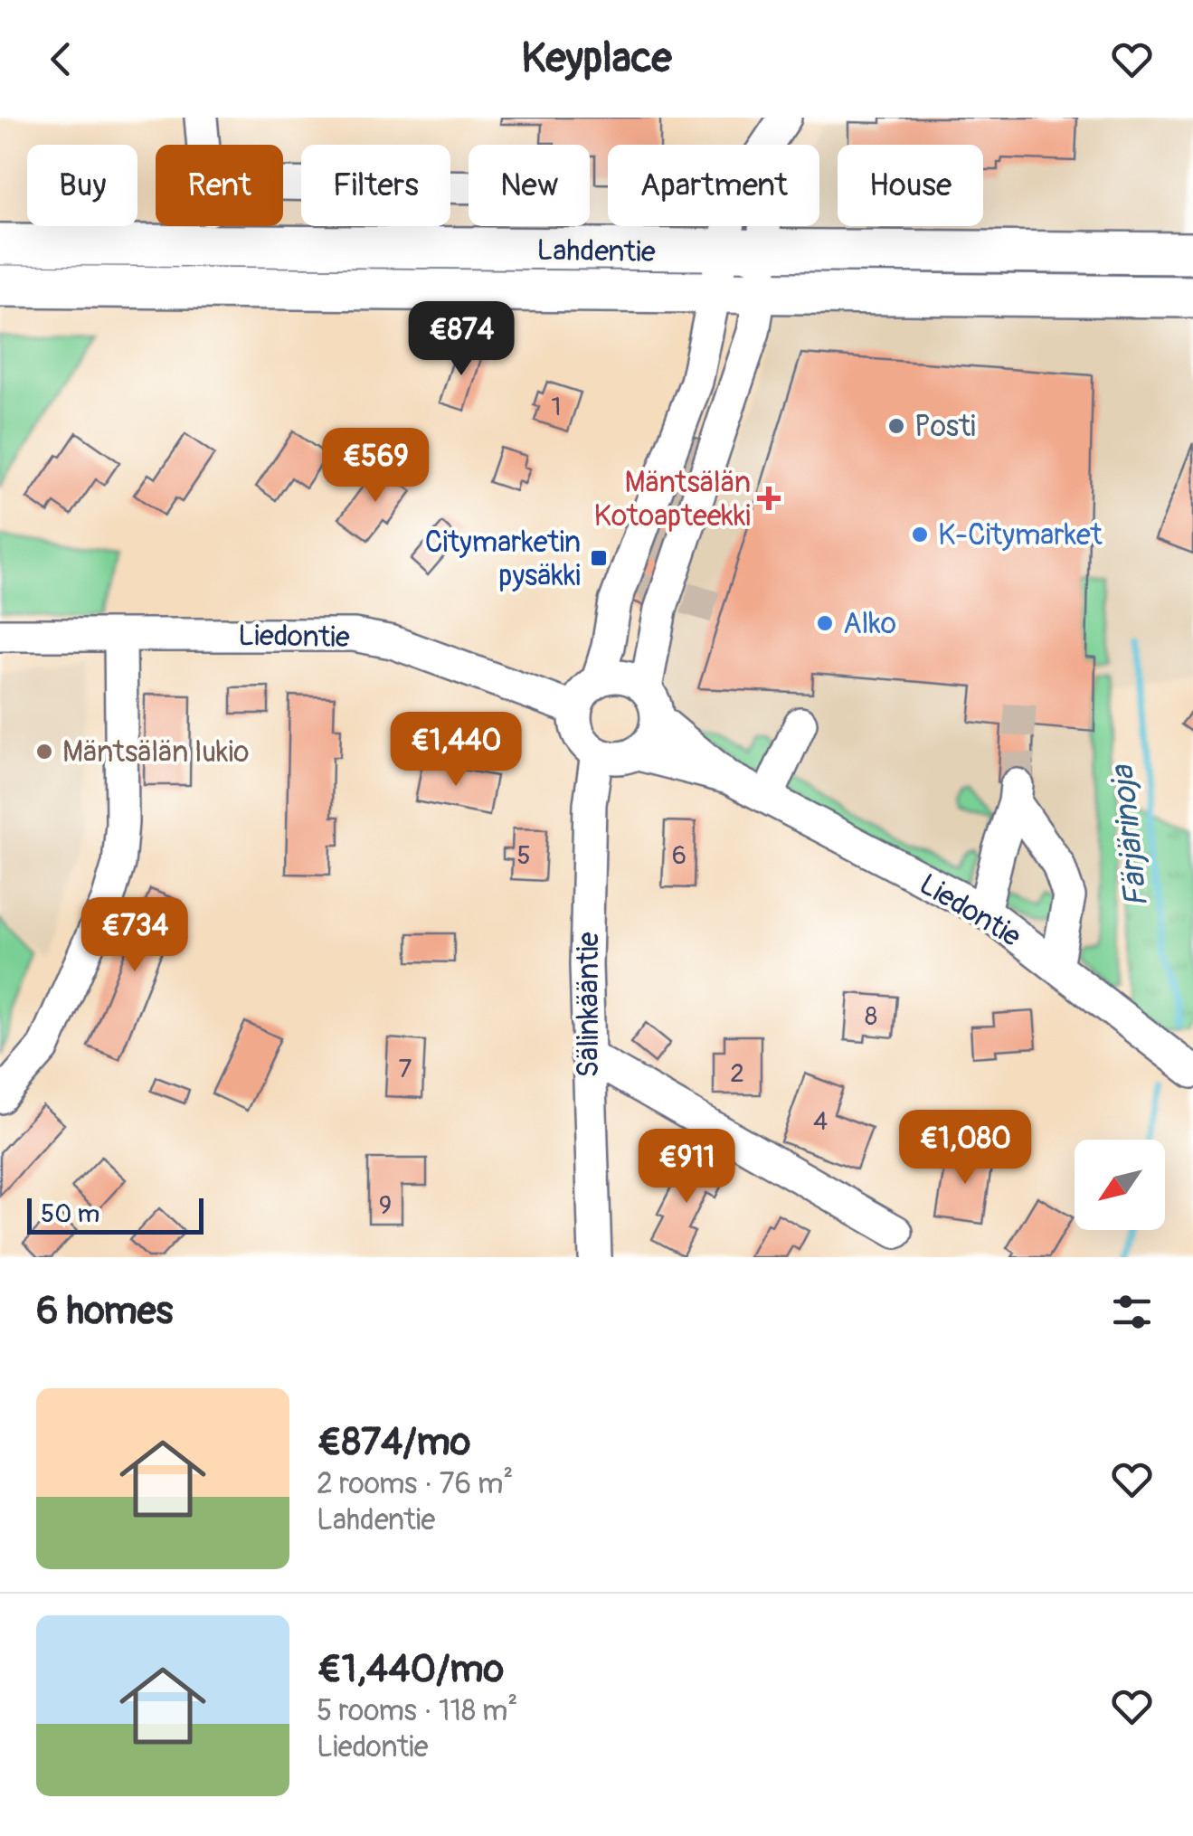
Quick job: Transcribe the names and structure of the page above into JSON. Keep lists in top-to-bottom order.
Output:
{
  "streets": {
    "main road": ["Lahdentie"],
    "street": ["Liedontie", "Sälinkääntie"]
  },
  "crossings": [
    ["Liedontie", "Sälinkääntie"]
  ],
  "water": ["Färjärinoja"],
  "places": {
    "other": [
      "Posti",
      "K-Citymarket",
      "Alko",
      "Mäntsälän lukio"
    ],
    "health": ["Mäntsälän Kotoapteekki"],
    "transit": ["Citymarketin pysäkki"]
  },
  "house_numbers": [
    "1",
    "5",
    "6",
    "8",
    "7",
    "2",
    "4",
    "9"
  ],
  "scale_bar": "50 m",
  "north": "bottom left",
  "page": {
    "header": "Keyplace",
    "chip": [
      "Buy",
      "Rent",
      "Filters",
      "New",
      "Apartment",
      "House"
    ],
    "price": [
      "€874",
      "€569",
      "€1,440",
      "€734",
      "€1,080",
      "€911"
    ],
    "scale": "50 m",
    "heading": "6 homes",
    "list": [
      {
        "name": "€874/mo",
        "note": "2 rooms · 76 m² · Lahdentie"
      },
      {
        "name": "€1,440/mo",
        "note": "5 rooms · 118 m² · Liedontie"
      }
    ]
  }
}
